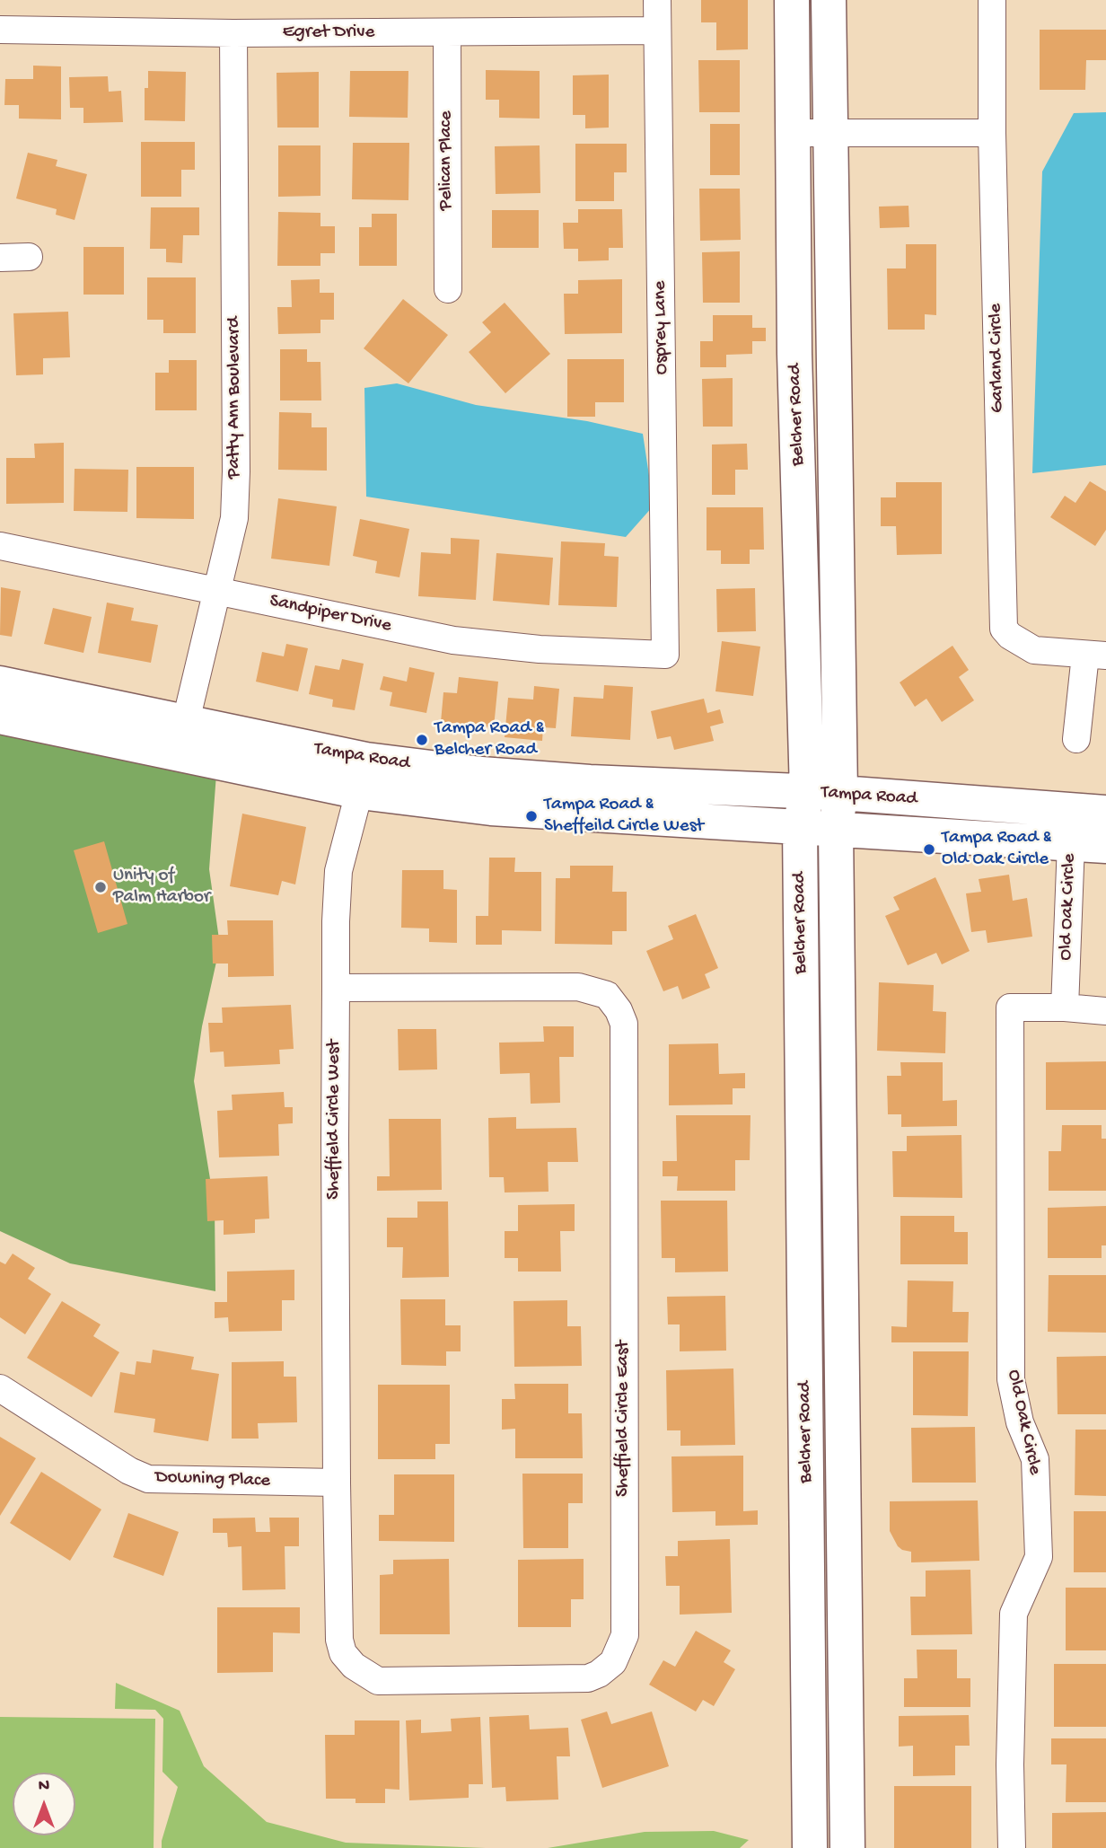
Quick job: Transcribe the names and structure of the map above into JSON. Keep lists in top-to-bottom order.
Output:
{
  "streets": {
    "main road": ["Belcher Road", "Tampa Road"],
    "street": [
      "Egret Drive",
      "Pelican Place",
      "Osprey Lane",
      "Garland Circle",
      "Patty Ann Boulevard",
      "Sandpiper Drive",
      "Old Oak Circle",
      "Sheffield Circle West",
      "Sheffield Circle East",
      "Downing Place"
    ]
  },
  "crossings": [
    ["Egret Drive", "Pelican Place"],
    ["Egret Drive", "Osprey Lane"],
    ["Egret Drive", "Patty Ann Boulevard"],
    ["Osprey Lane", "Sandpiper Drive"],
    ["Patty Ann Boulevard", "Sandpiper Drive"],
    ["Patty Ann Boulevard", "Tampa Road"],
    ["Belcher Road", "Tampa Road"],
    ["Tampa Road", "Old Oak Circle"],
    ["Tampa Road", "Sheffield Circle West"],
    ["Sheffield Circle West", "Sheffield Circle East"],
    ["Sheffield Circle West", "Downing Place"],
    ["Sheffield Circle East", "Downing Place"]
  ],
  "places": [
    "Tampa Road & Belcher Road",
    "Tampa Road & Sheffeild Circle West",
    "Tampa Road & Old Oak Circle",
    "Unity of Palm Harbor"
  ],
  "north": "top"
}
